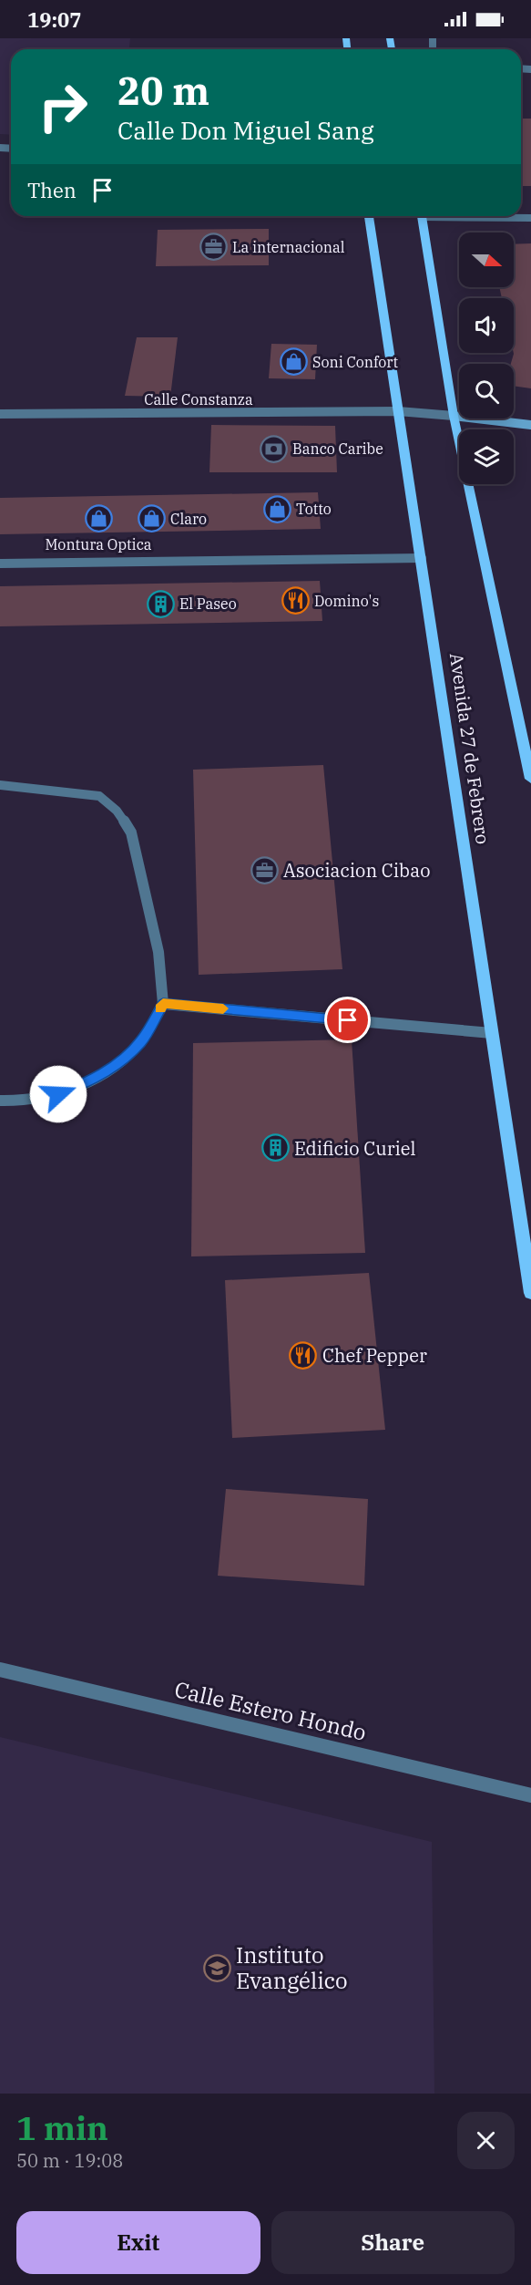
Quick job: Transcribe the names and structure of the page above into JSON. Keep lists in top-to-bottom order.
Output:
{
  "streets": {
    "main road": ["Avenida 27 de Febrero"],
    "street": ["Calle Constanza", "Calle Estero Hondo"]
  },
  "crossings": [
    ["Calle Constanza", "Avenida 27 de Febrero"]
  ],
  "places": {
    "office": ["La internacional", "Asociacion Cibao"],
    "shop": [
      "Soni Confort",
      "Totto",
      "Montura Optica",
      "Claro"
    ],
    "bank": ["Banco Caribe"],
    "restaurant": ["Domino's", "Chef Pepper"],
    "building": ["El Paseo", "Edificio Curiel"],
    "school or university": ["Instituto Evangélico"]
  },
  "north": "right",
  "page": {
    "status": "19:07",
    "turn": ["20 m", "Calle Don Miguel Sang"],
    "then": "Then",
    "heading": ["1 min", "50 m · 19:08"],
    "buttons": ["Exit", "Share"]
  }
}
